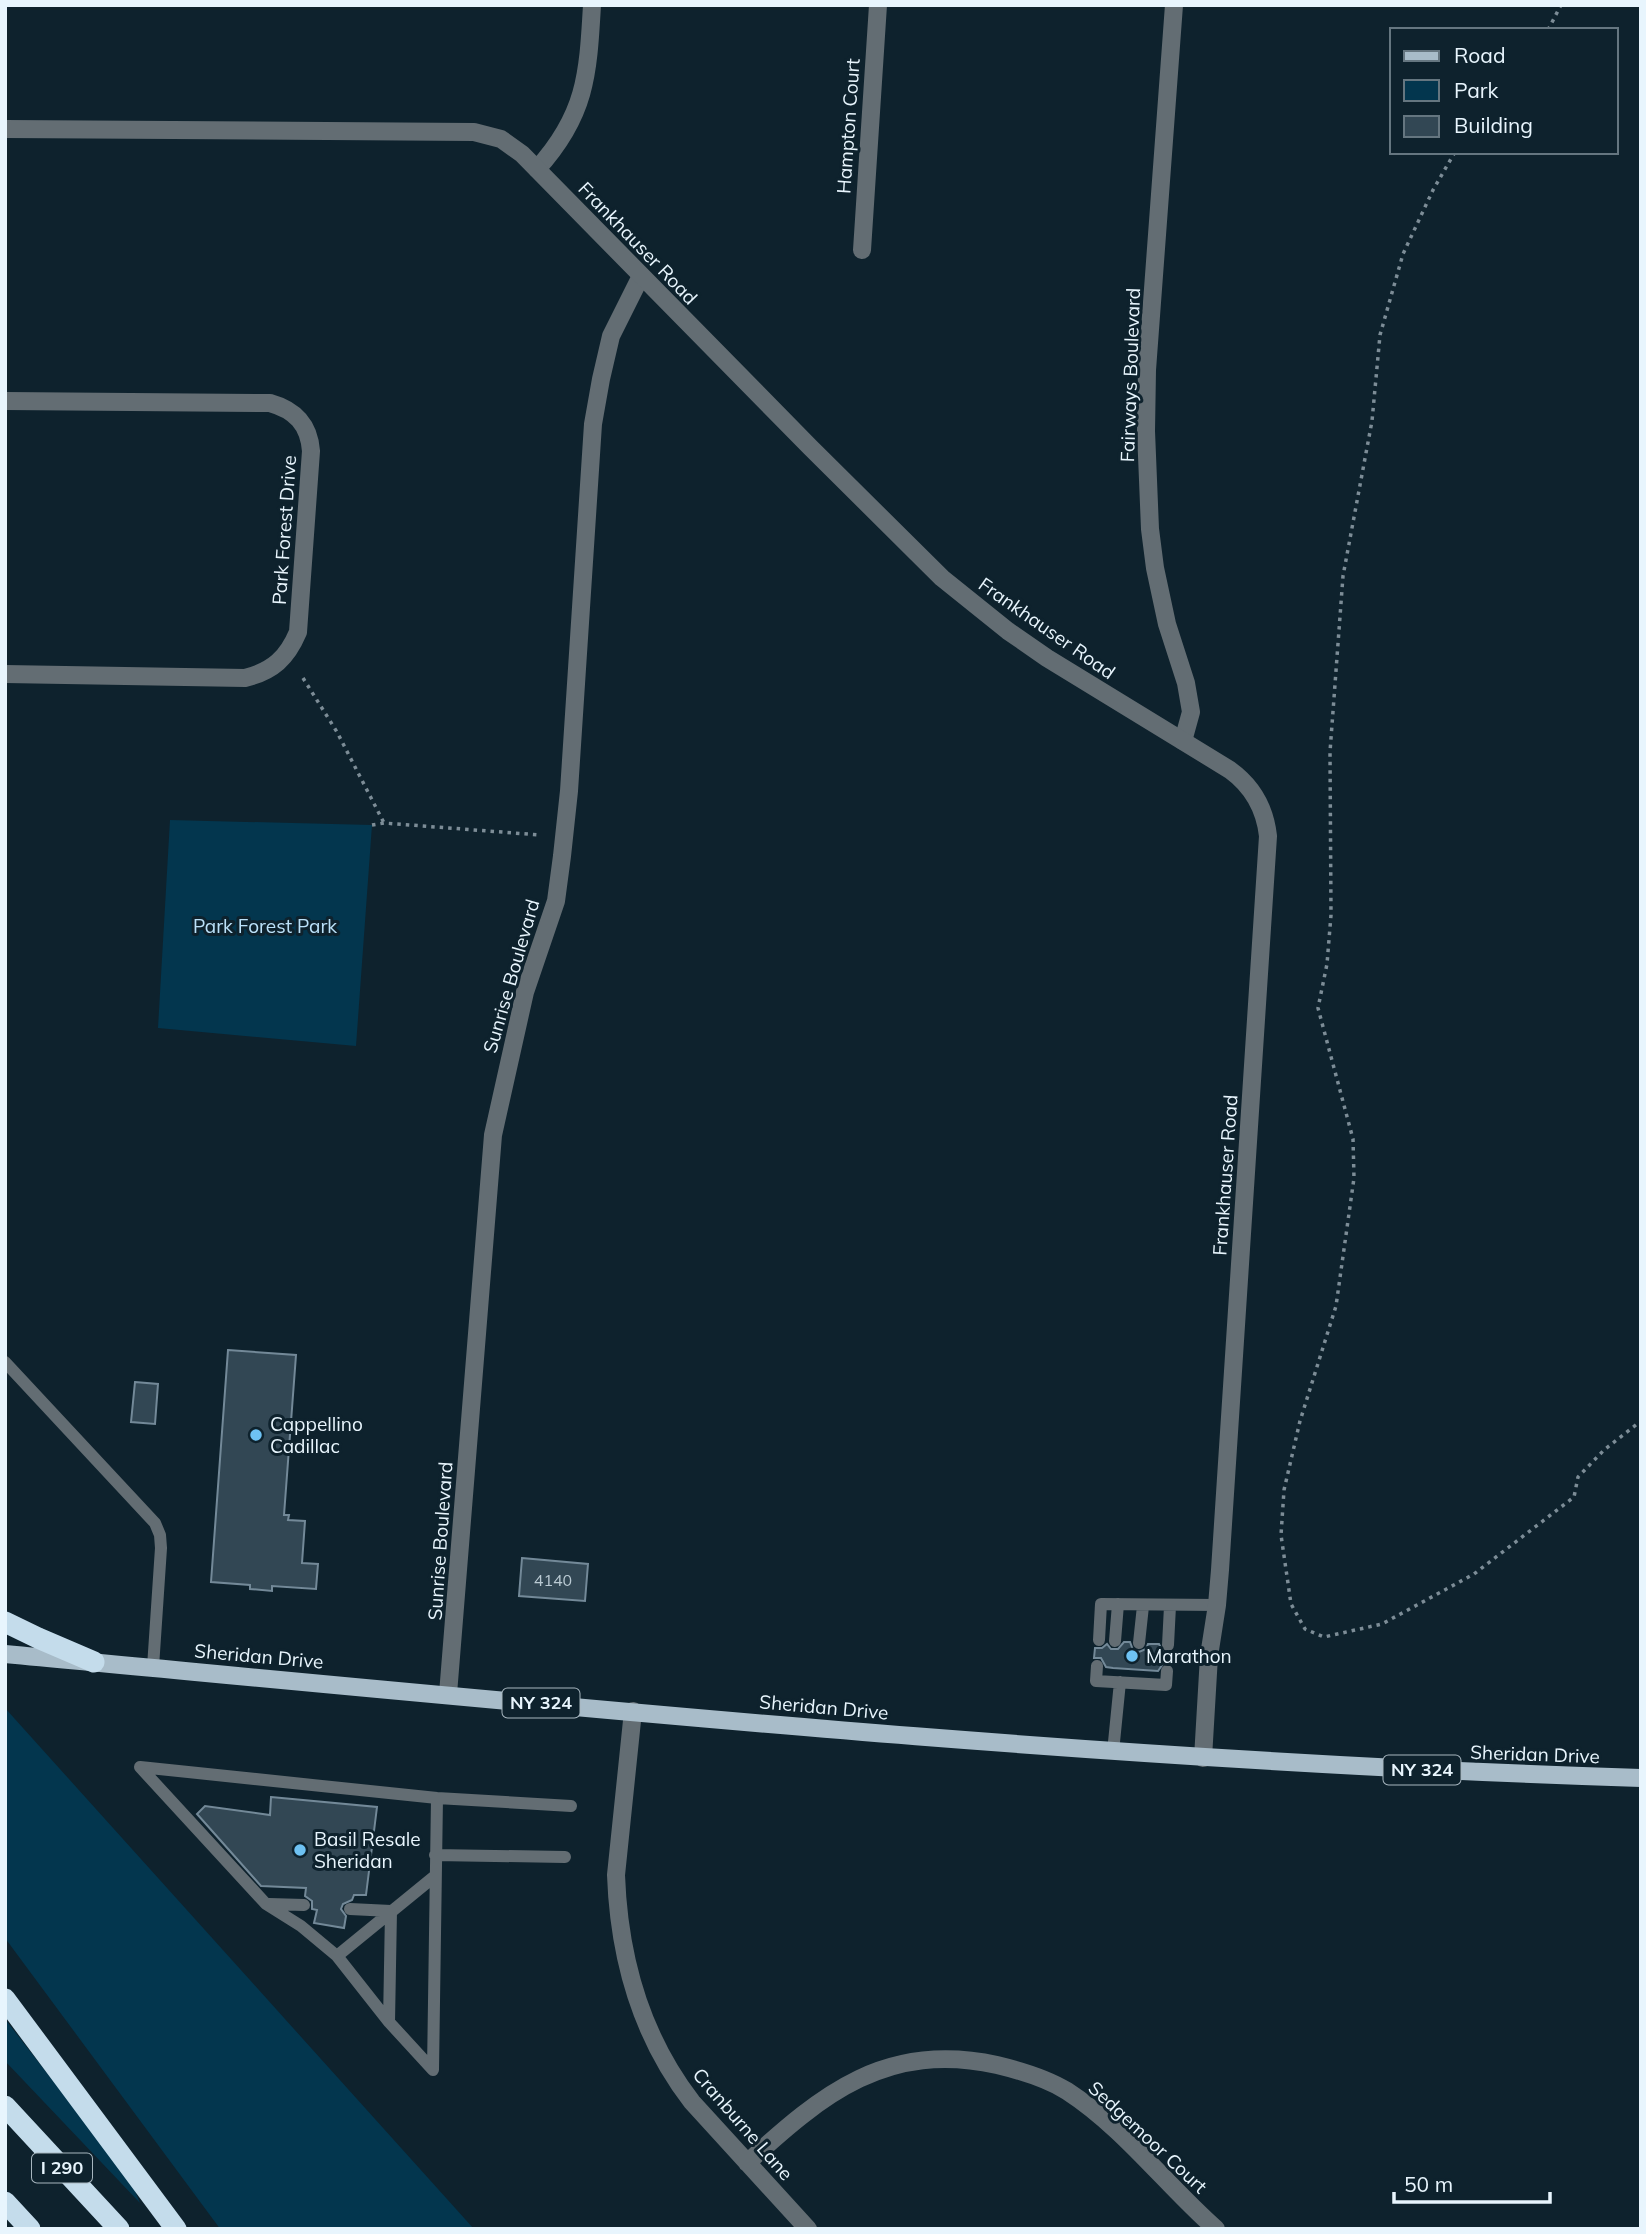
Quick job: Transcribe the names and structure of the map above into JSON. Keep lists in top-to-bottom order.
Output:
{
  "streets": {
    "highway": ["I 290"],
    "main road": ["Sheridan Drive", "NY 324"],
    "street": [
      "Hampton Court",
      "Frankhauser Road",
      "Fairways Boulevard",
      "Park Forest Drive",
      "Sunrise Boulevard",
      "Cranburne Lane",
      "Sedgemoor Court"
    ]
  },
  "crossings": [
    ["Frankhauser Road", "Fairways Boulevard"],
    ["Frankhauser Road", "Sunrise Boulevard"],
    ["Frankhauser Road", "Sheridan Drive"],
    ["Sunrise Boulevard", "Sheridan Drive"],
    ["Sheridan Drive", "Cranburne Lane"],
    ["Cranburne Lane", "Sedgemoor Court"]
  ],
  "parks": ["Park Forest Park"],
  "places": ["Cappellino Cadillac", "Marathon", "Basil Resale Sheridan"],
  "house_numbers": ["4140"],
  "legend": ["Road", "Park", "Building"],
  "scale_bar": "50 m"
}
